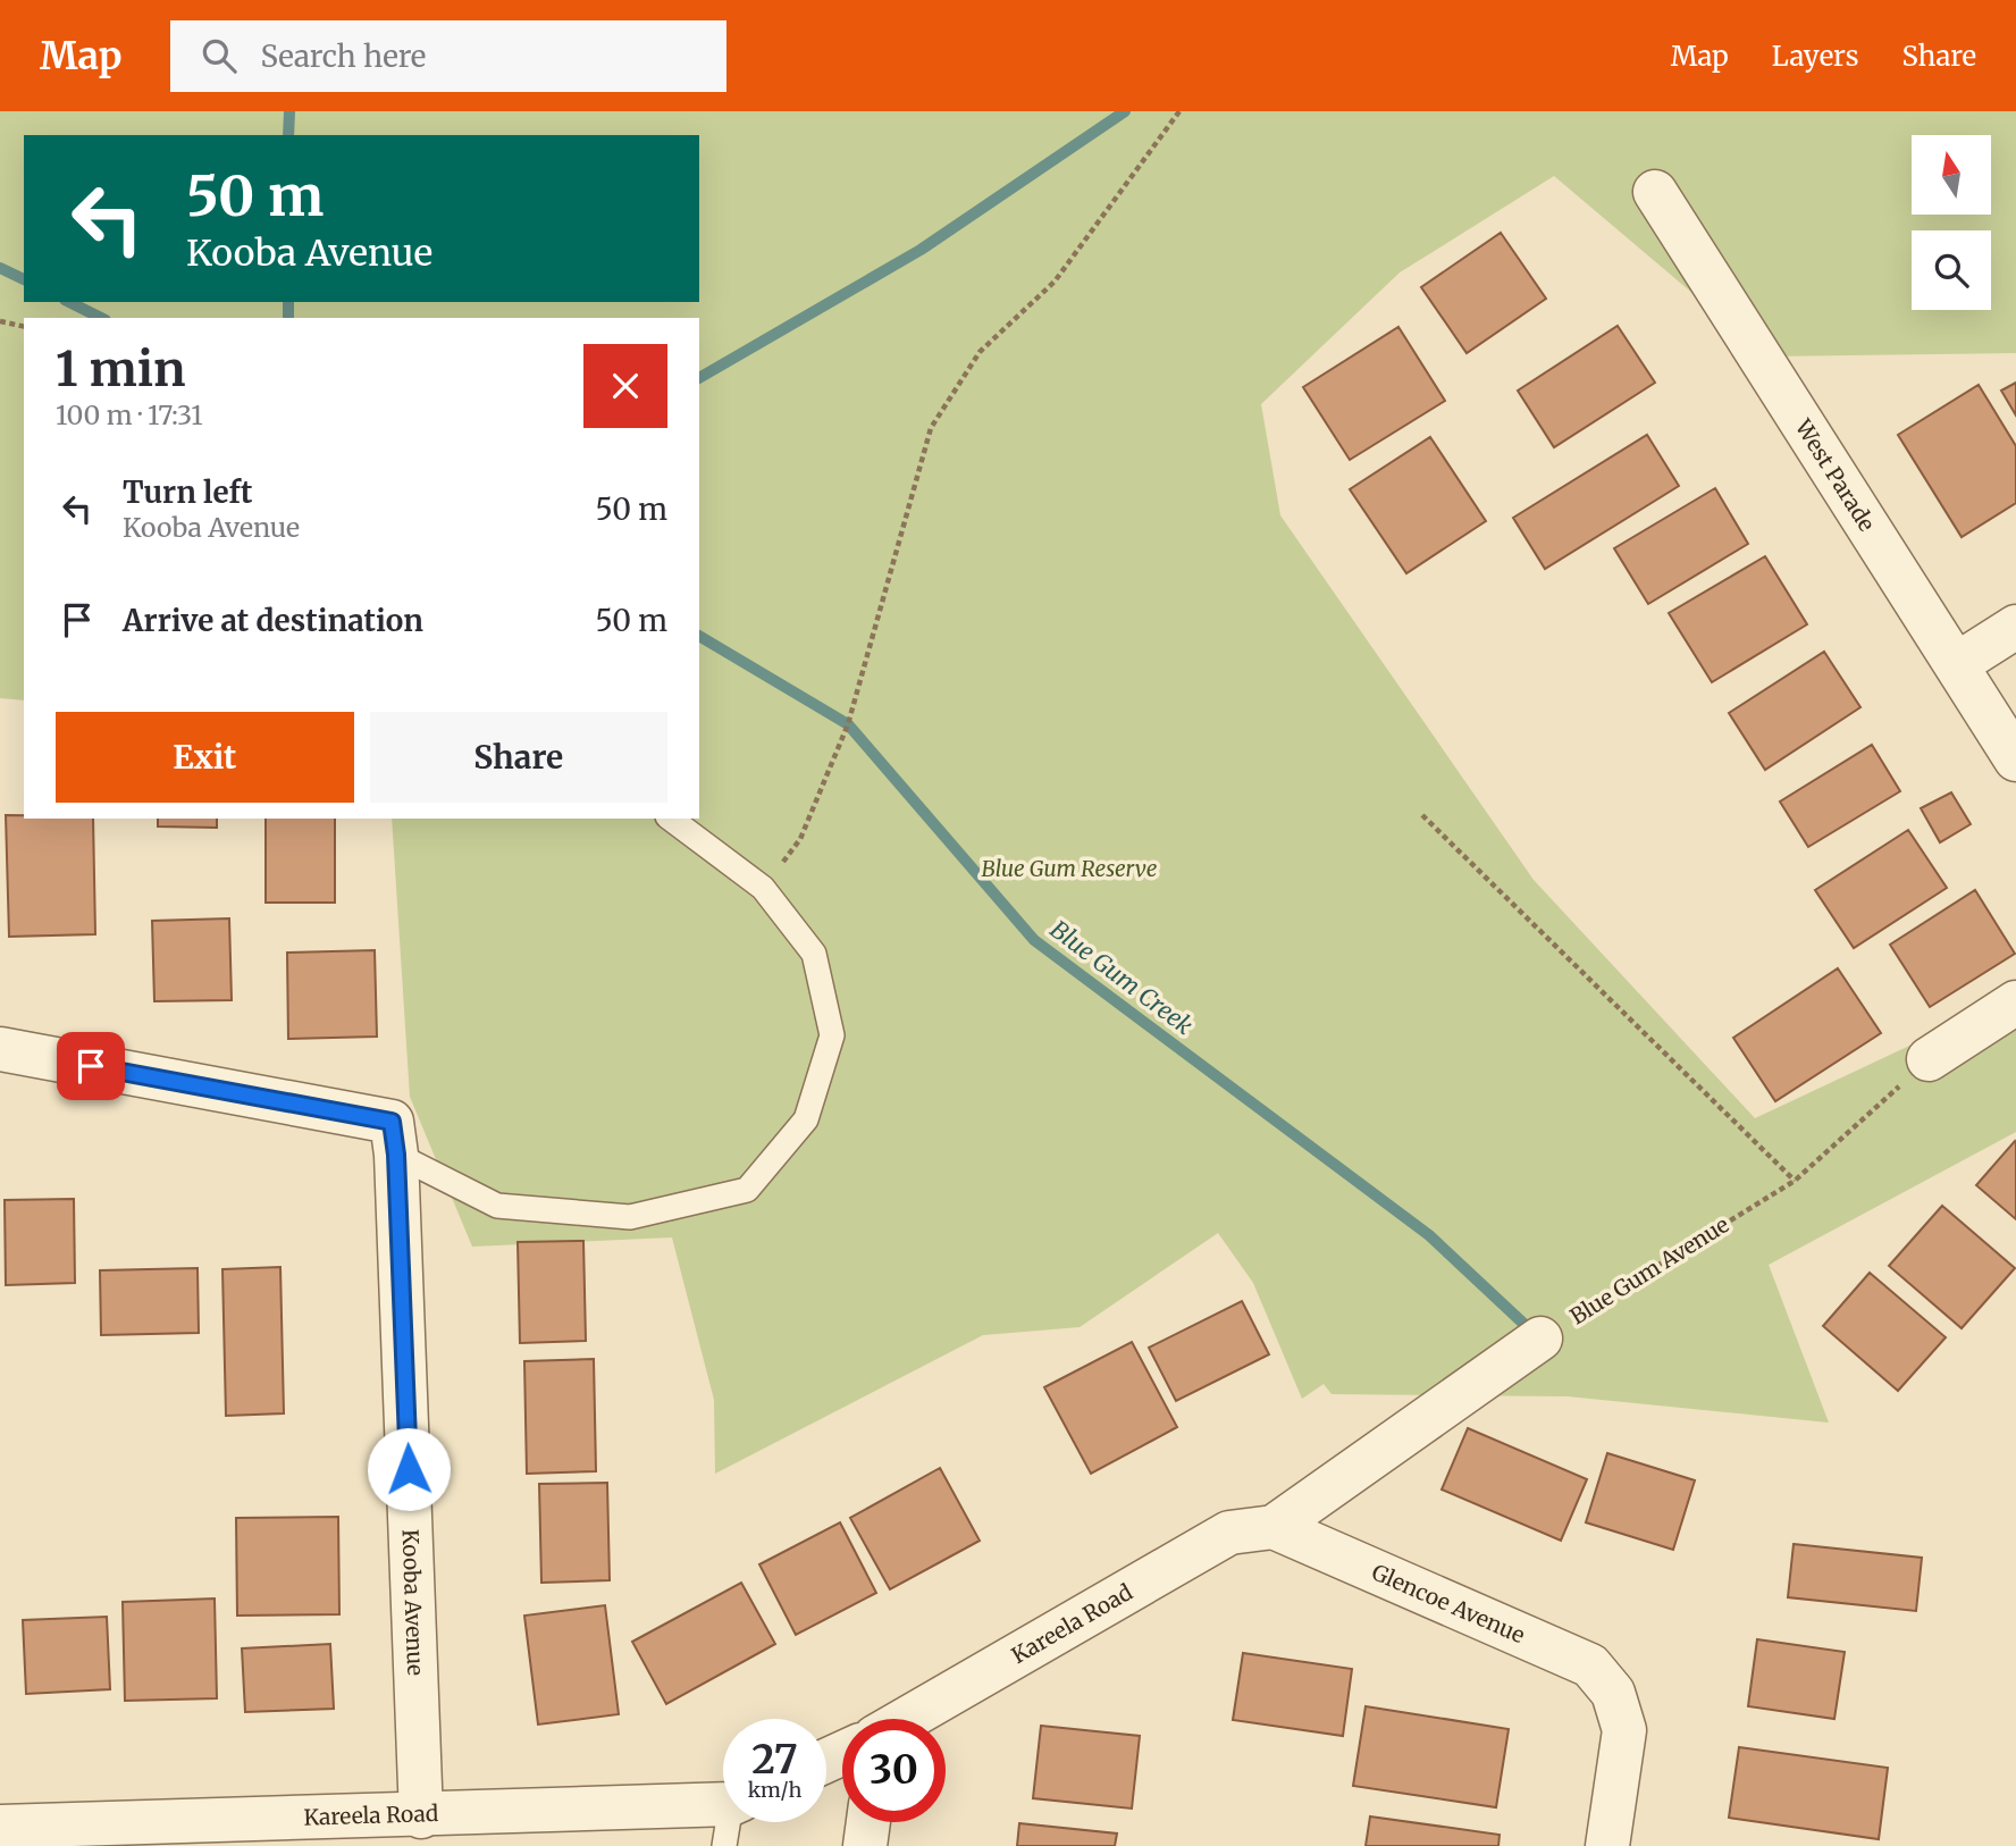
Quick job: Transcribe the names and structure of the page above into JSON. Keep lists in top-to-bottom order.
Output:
{
  "streets": {
    "street": [
      "West Parade",
      "Kooba Avenue",
      "Glencoe Avenue",
      "Kareela Road"
    ],
    "path": ["Blue Gum Avenue"]
  },
  "crossings": [
    ["Kooba Avenue", "Kareela Road"],
    ["Glencoe Avenue", "Kareela Road"]
  ],
  "water": ["Blue Gum Creek"],
  "parks": ["Blue Gum Reserve"],
  "north": "top",
  "page": {
    "header": "Map",
    "search": "Search here",
    "nav": ["Map", "Layers", "Share"],
    "turn": ["50 m", "Kooba Avenue"],
    "heading": ["1 min", "100 m · 17:31"],
    "list": [
      {
        "name": "Turn left",
        "note": "Kooba Avenue",
        "value": "50 m"
      },
      {
        "name": "Arrive at destination",
        "value": "50 m"
      }
    ],
    "buttons": ["Exit", "Share"],
    "speed": "27 km/h",
    "limit": "30"
  }
}
